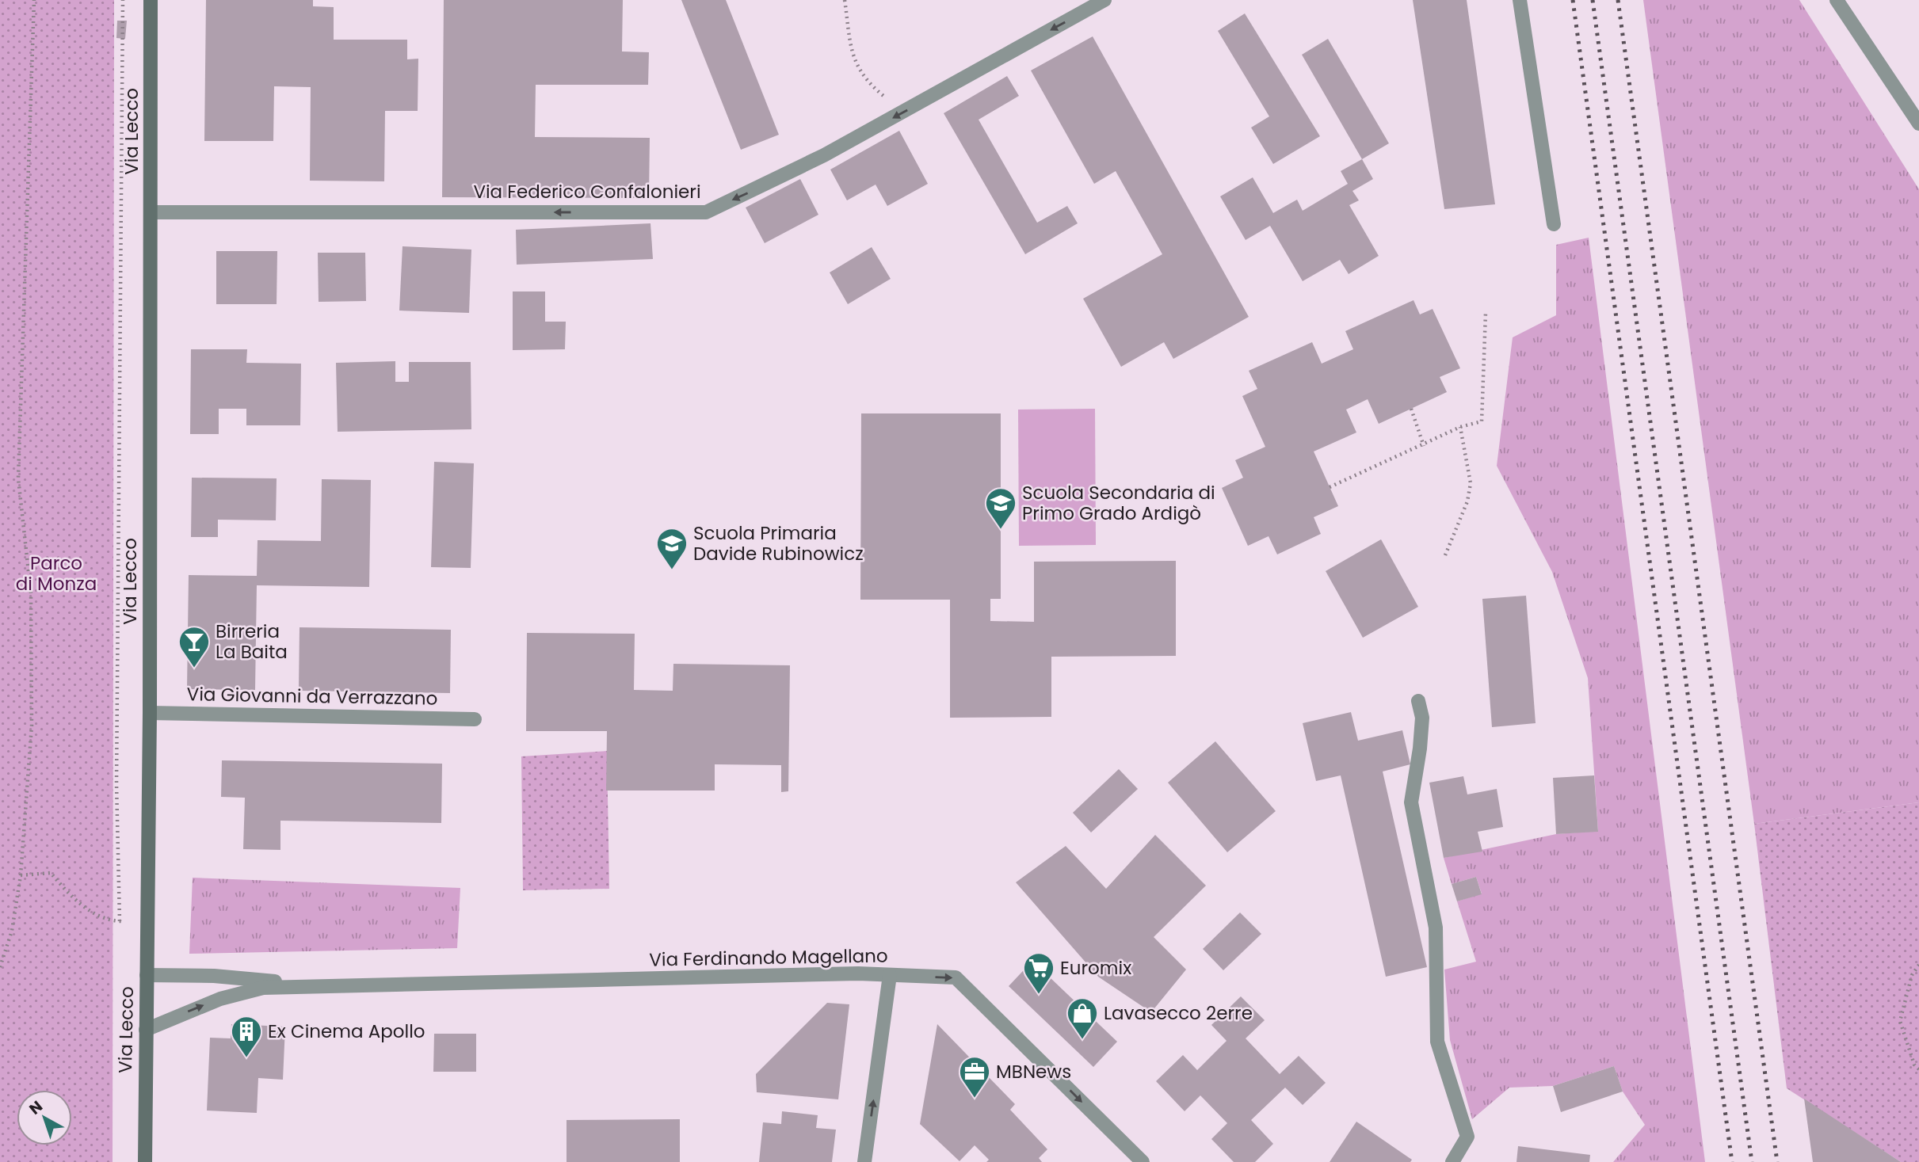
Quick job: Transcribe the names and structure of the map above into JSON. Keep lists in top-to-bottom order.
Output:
{
  "streets": {
    "main road": ["Via Lecco"],
    "street": ["Via Federico Confalonieri", "Via Giovanni da Verrazzano", "Via Ferdinando Magellano"]
  },
  "crossings": [
    ["Via Lecco", "Via Federico Confalonieri"],
    ["Via Lecco", "Via Giovanni da Verrazzano"],
    ["Via Lecco", "Via Ferdinando Magellano"]
  ],
  "one_way": ["Via Federico Confalonieri"],
  "parks": ["Parco di Monza"],
  "places": {
    "school or university": ["Scuola Secondaria di Primo Grado Ardigò", "Scuola Primaria Davide Rubinowicz"],
    "bar": ["Birreria La Baita"],
    "supermarket": ["Euromix"],
    "shop": ["Lavasecco 2erre"],
    "building": ["Ex Cinema Apollo"],
    "office": ["MBNews"]
  },
  "north": "top left"
}
